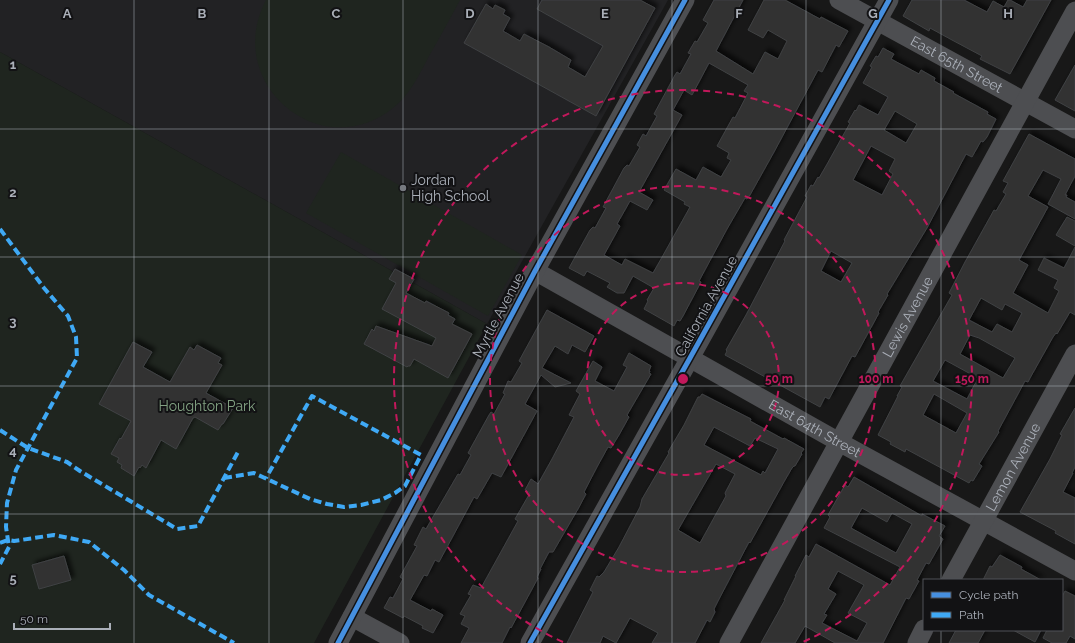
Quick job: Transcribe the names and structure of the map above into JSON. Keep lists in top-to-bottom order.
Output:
{
  "streets": {
    "street": [
      "East 65th Street",
      "California Avenue",
      "Myrtle Avenue",
      "Lewis Avenue",
      "East 64th Street",
      "Lemon Avenue"
    ]
  },
  "crossings": [
    ["East 65th Street", "California Avenue"],
    ["East 65th Street", "Lewis Avenue"],
    ["California Avenue", "East 64th Street"],
    ["Myrtle Avenue", "East 64th Street"],
    ["Lewis Avenue", "East 64th Street"],
    ["East 64th Street", "Lemon Avenue"]
  ],
  "parks": ["Houghton Park"],
  "places": ["Jordan High School"],
  "legend": ["Cycle path", "Path"],
  "scale_bar": "50 m",
  "grid": {
    "columns": [
      "A",
      "B",
      "C",
      "D",
      "E",
      "F",
      "G",
      "H"
    ],
    "rows": [
      "1",
      "2",
      "3",
      "4",
      "5"
    ]
  },
  "rings": ["50 m", "100 m", "150 m"]
}
